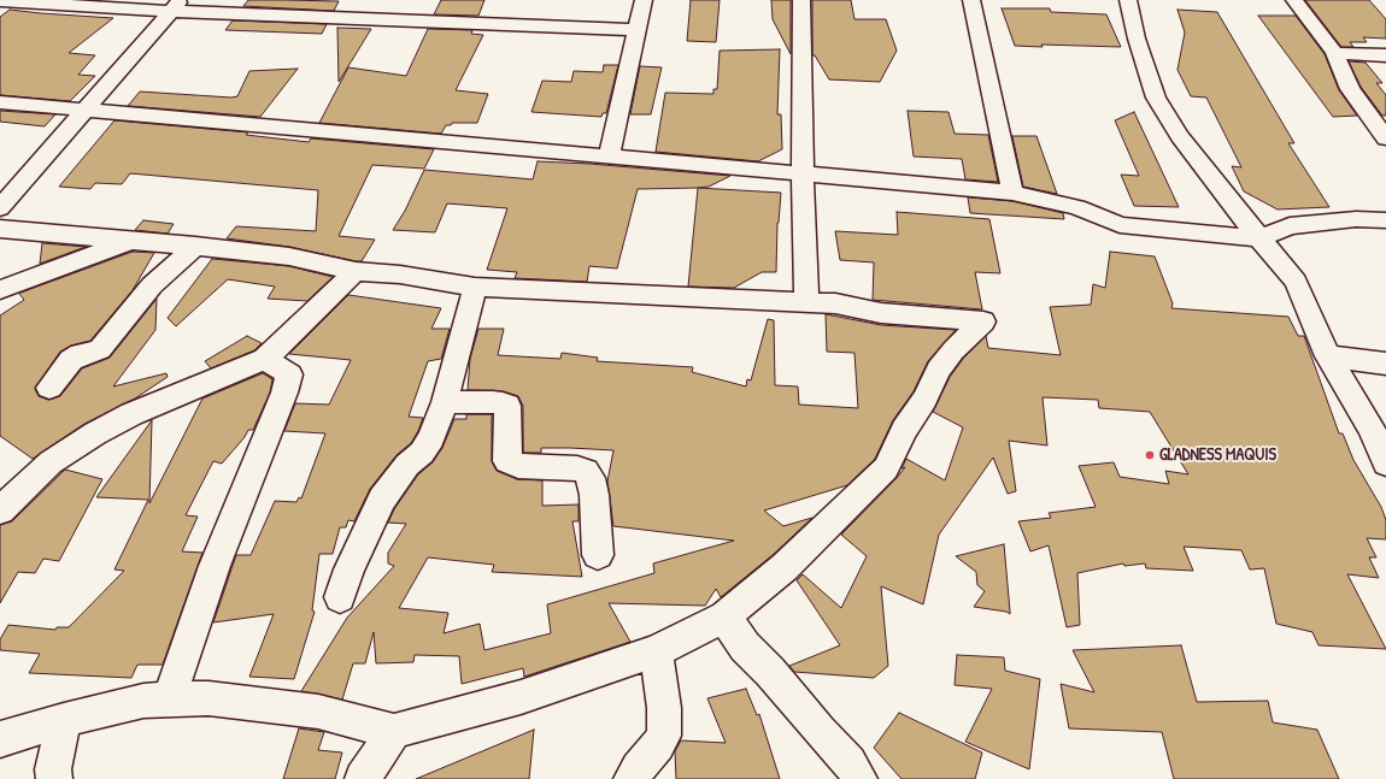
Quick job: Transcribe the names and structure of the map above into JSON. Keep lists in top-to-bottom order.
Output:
{
  "places": ["GLADNESS MAQUIS"]
}
